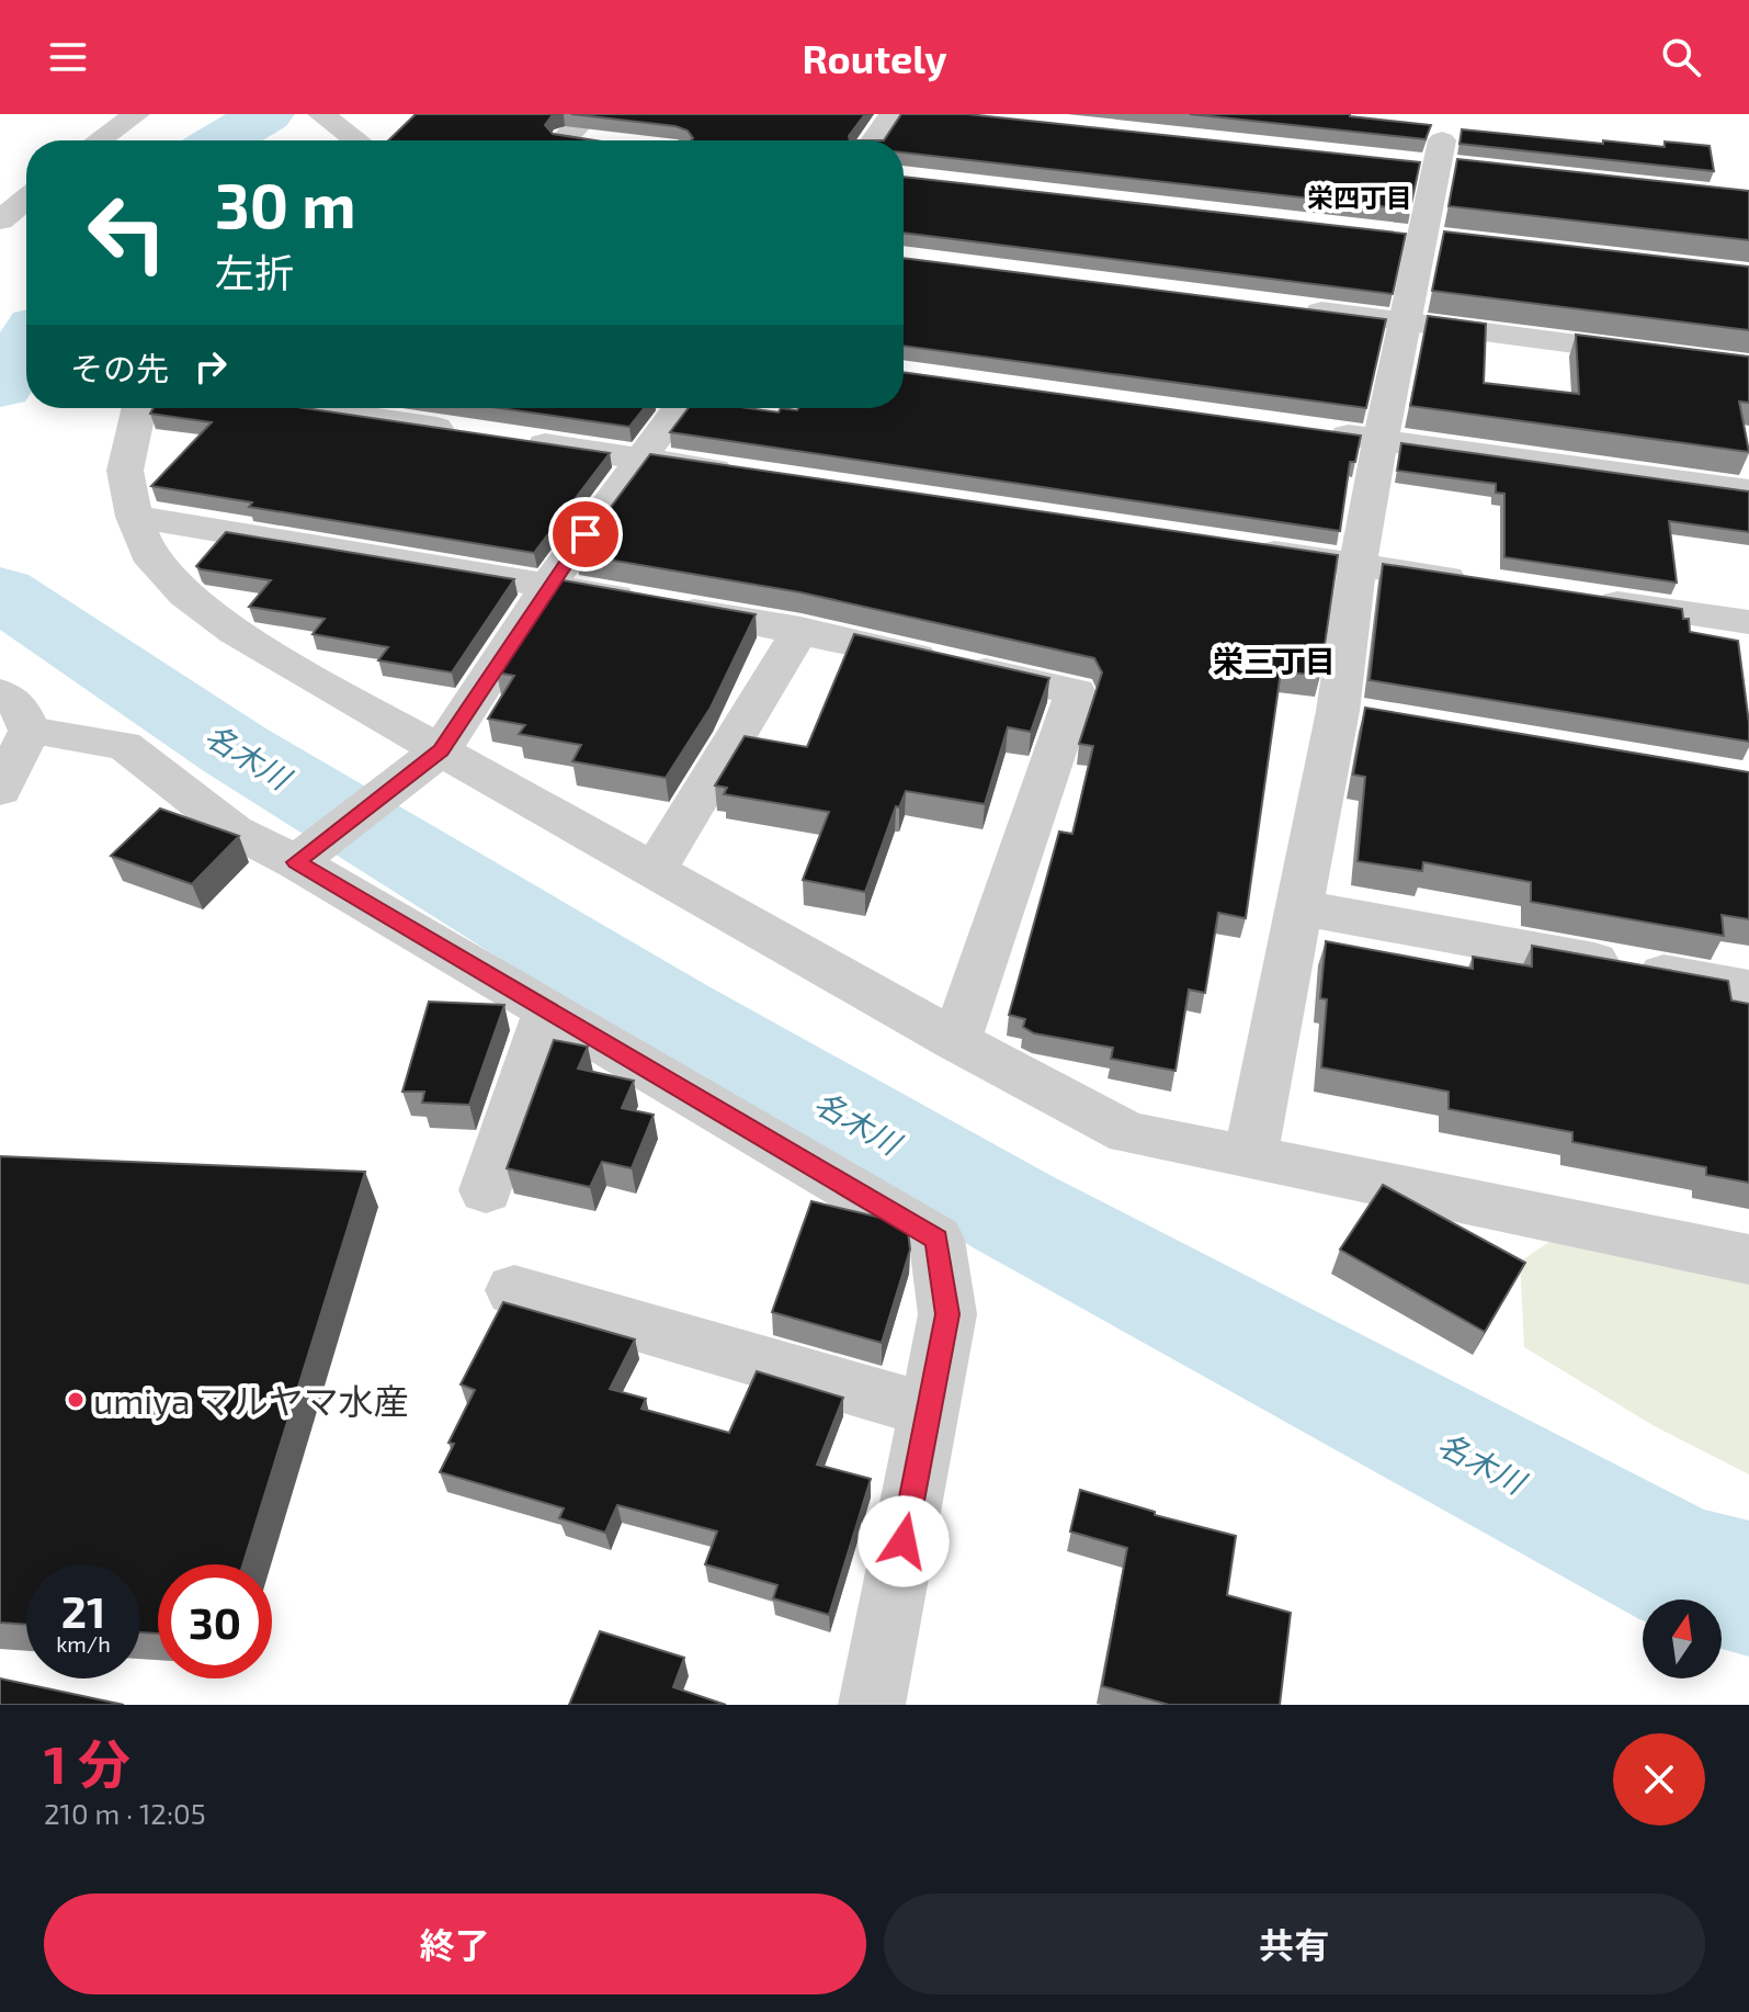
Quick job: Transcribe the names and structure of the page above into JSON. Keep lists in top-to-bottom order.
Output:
{
  "districts": ["栄四丁目", "栄三丁目"],
  "water": ["名木川"],
  "places": ["umiya マルヤマ水産"],
  "north": "top",
  "page": {
    "header": "Routely",
    "turn": ["30 m", "左折"],
    "then": "その先",
    "speed": "21 km/h",
    "limit": "30",
    "heading": ["1 分", "210 m · 12:05"],
    "buttons": ["終了", "共有"]
  }
}
